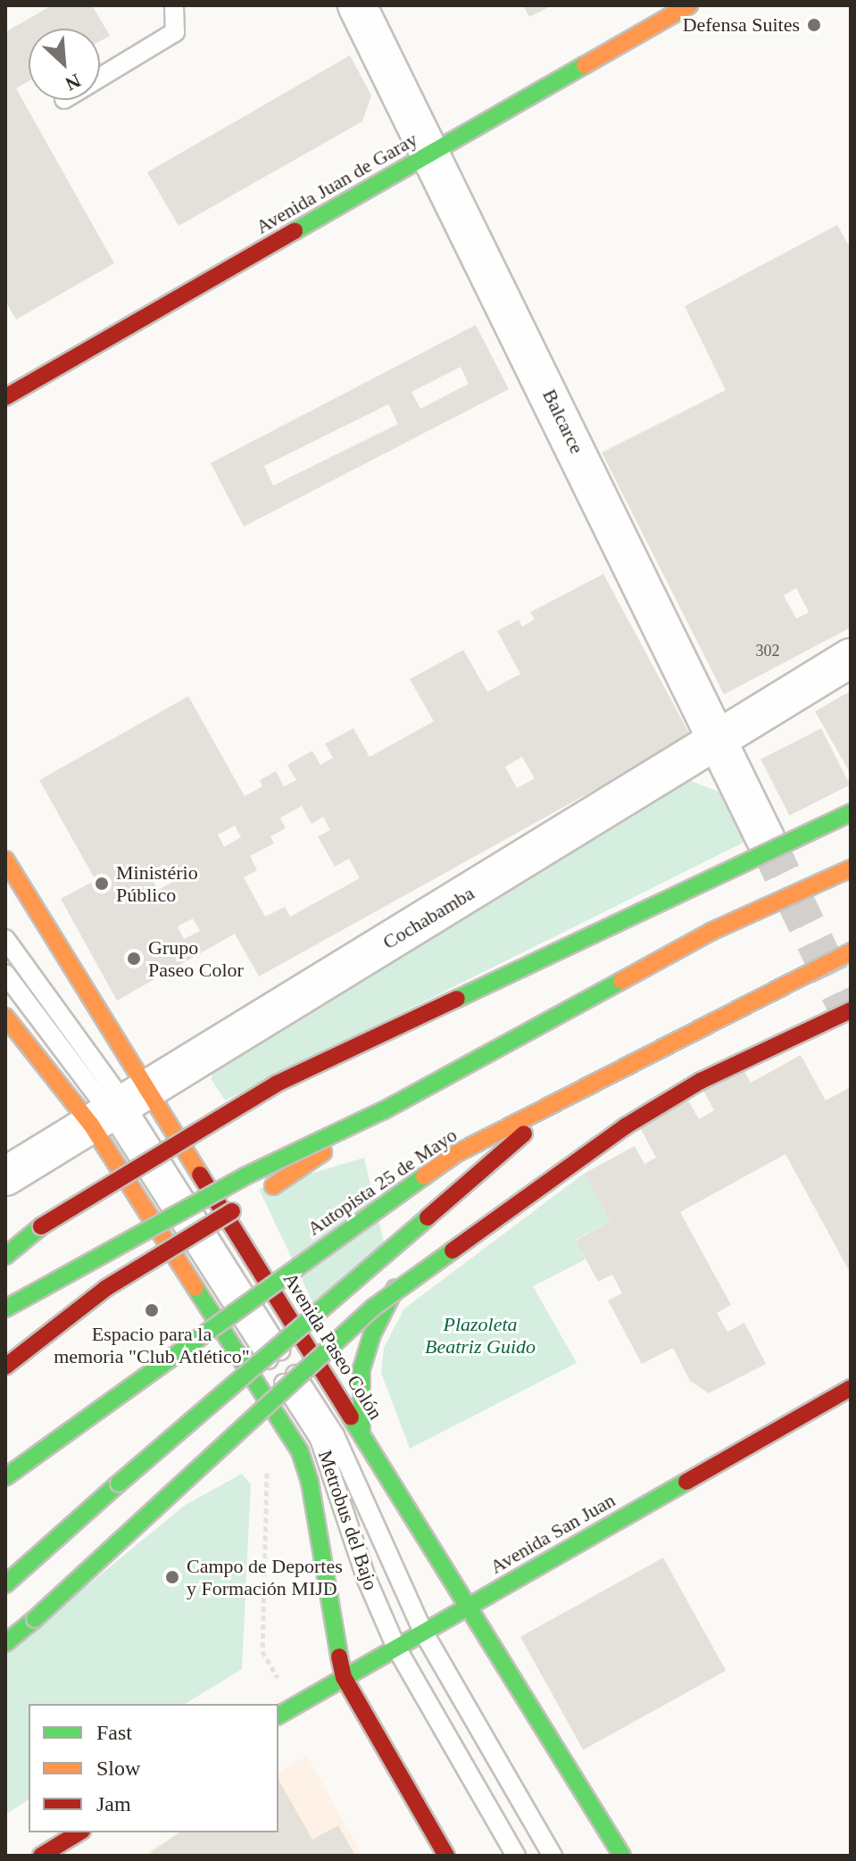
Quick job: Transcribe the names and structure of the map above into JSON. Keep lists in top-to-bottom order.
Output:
{
  "streets": {
    "main road": [
      "Avenida Juan de Garay",
      "Autopista 25 de Mayo",
      "Avenida Paseo Colón",
      "Avenida San Juan"
    ],
    "street": ["Balcarce", "Cochabamba"],
    "lane": ["Metrobus del Bajo"]
  },
  "crossings": [
    ["Avenida Juan de Garay", "Balcarce"],
    ["Balcarce", "Cochabamba"],
    ["Cochabamba", "Avenida Paseo Colón"],
    ["Cochabamba", "Metrobus del Bajo"],
    ["Avenida Paseo Colón", "Metrobus del Bajo"],
    ["Avenida Paseo Colón", "Avenida San Juan"],
    ["Metrobus del Bajo", "Avenida San Juan"]
  ],
  "parks": ["Plazoleta Beatriz Guido"],
  "places": [
    "Defensa Suites",
    "Ministério Público",
    "Grupo Paseo Color",
    "Espacio para la memoria \"Club Atlético\"",
    "Campo de Deportes y Formación MIJD"
  ],
  "house_numbers": ["302"],
  "legend": ["Fast", "Slow", "Jam"],
  "north": "bottom right"
}
